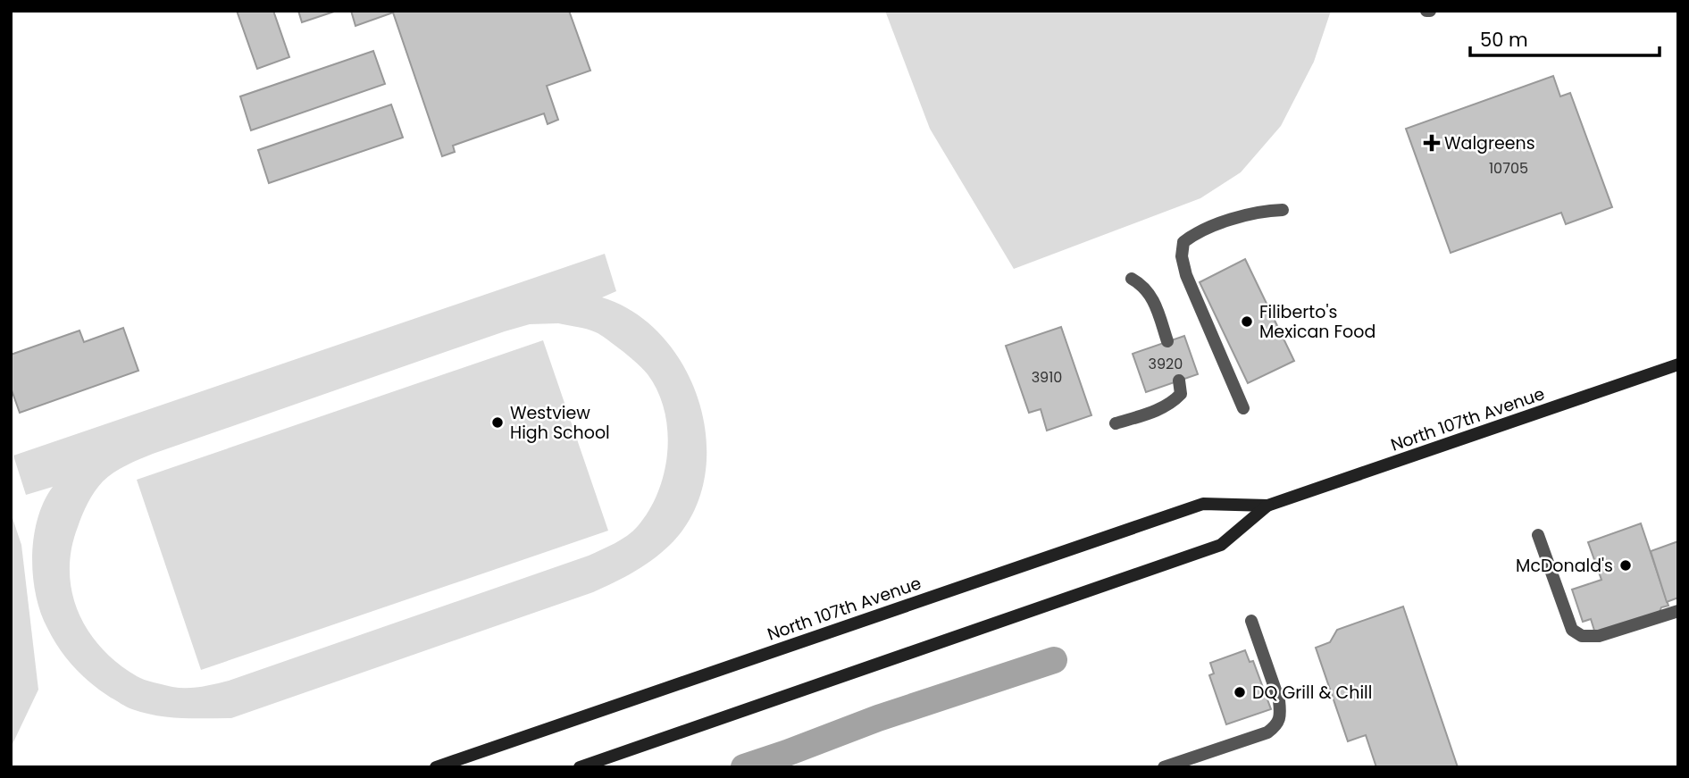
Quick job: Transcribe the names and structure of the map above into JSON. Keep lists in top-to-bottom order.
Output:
{
  "streets": {
    "main road": ["North 107th Avenue"]
  },
  "places": {
    "health": ["Walgreens"],
    "other": [
      "Filiberto's Mexican Food",
      "Westview High School",
      "McDonald's",
      "DQ Grill & Chill"
    ]
  },
  "house_numbers": ["10705", "3920", "3910"],
  "scale_bar": "50 m"
}
